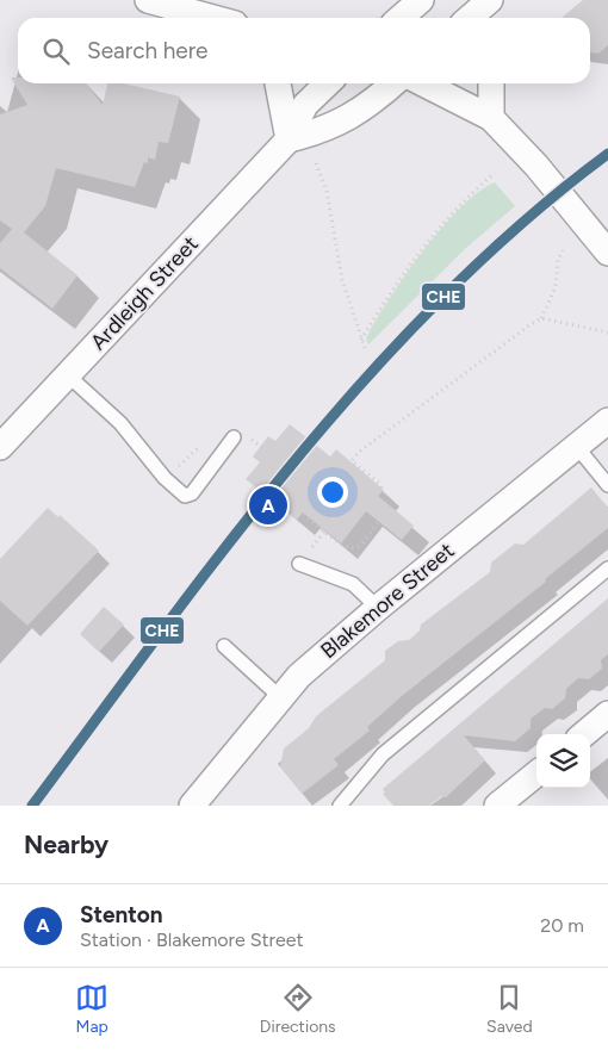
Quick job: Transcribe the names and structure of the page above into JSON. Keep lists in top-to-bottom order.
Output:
{
  "streets": {
    "street": ["Ardleigh Street", "Blakemore Street"]
  },
  "lines": ["transit line CHE"],
  "page": {
    "search": "Search here",
    "pins": "A",
    "heading": "Nearby",
    "list": [
      {
        "mark": "A",
        "name": "Stenton",
        "note": "Station · Blakemore Street",
        "value": "20 m"
      }
    ],
    "nav": ["Map", "Directions", "Saved"]
  }
}
